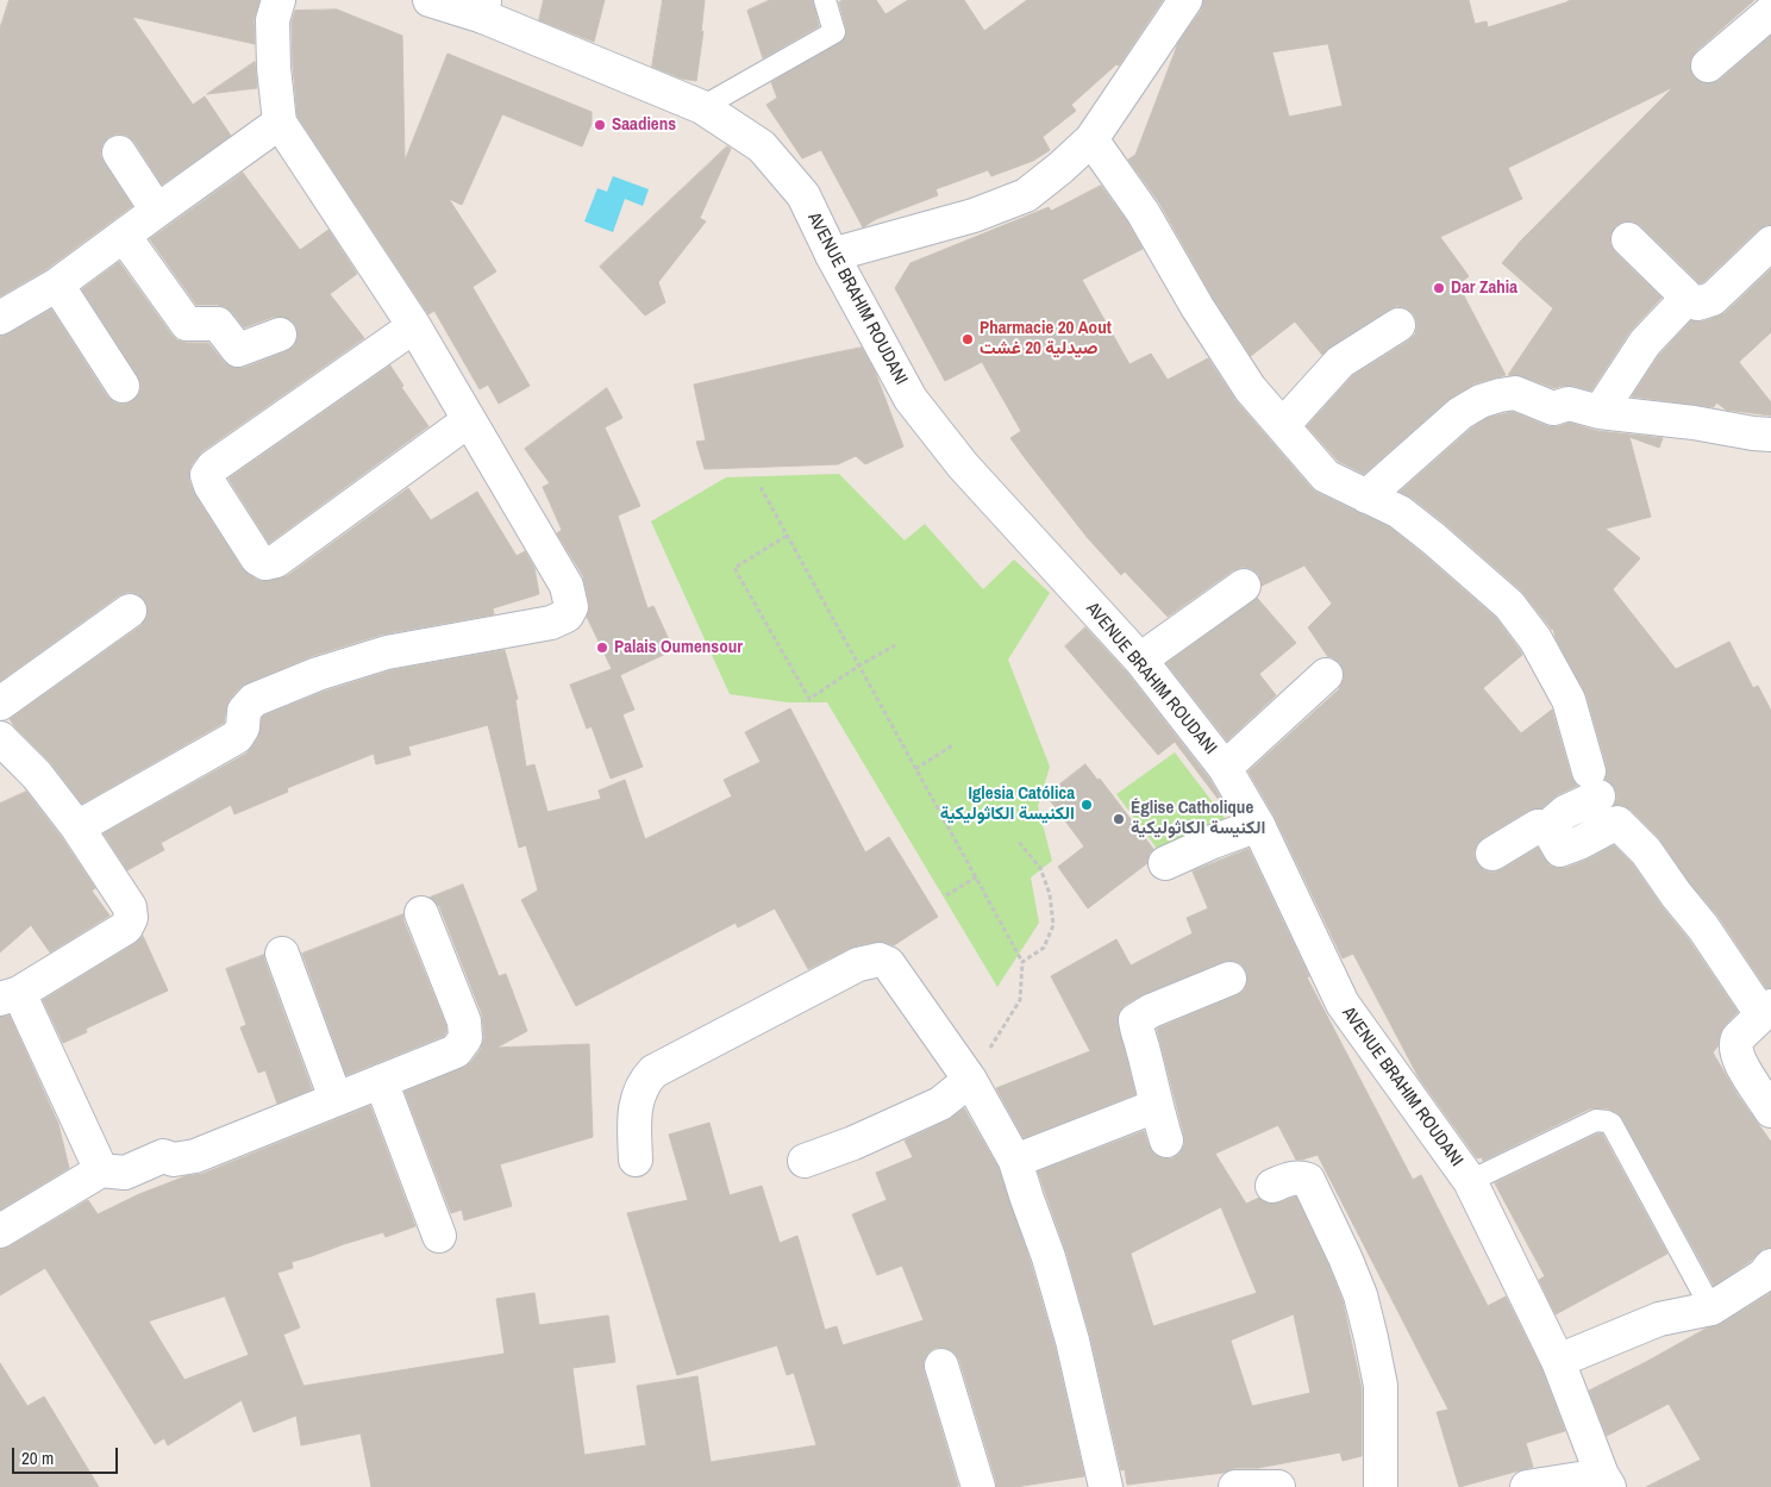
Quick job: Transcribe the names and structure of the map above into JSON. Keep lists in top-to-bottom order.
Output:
{
  "streets": {
    "street": ["AVENUE BRAHIM ROUDANI"]
  },
  "places": [
    "Saadiens",
    "Dar Zahia",
    "Pharmacie 20 Aout صيدلية 20 غشت",
    "Palais Oumensour",
    "Iglesia Católica الكنيسة الكاثوليكية",
    "Église Catholique الكنيسة الكاثوليكية"
  ],
  "scale_bar": "20 m"
}
